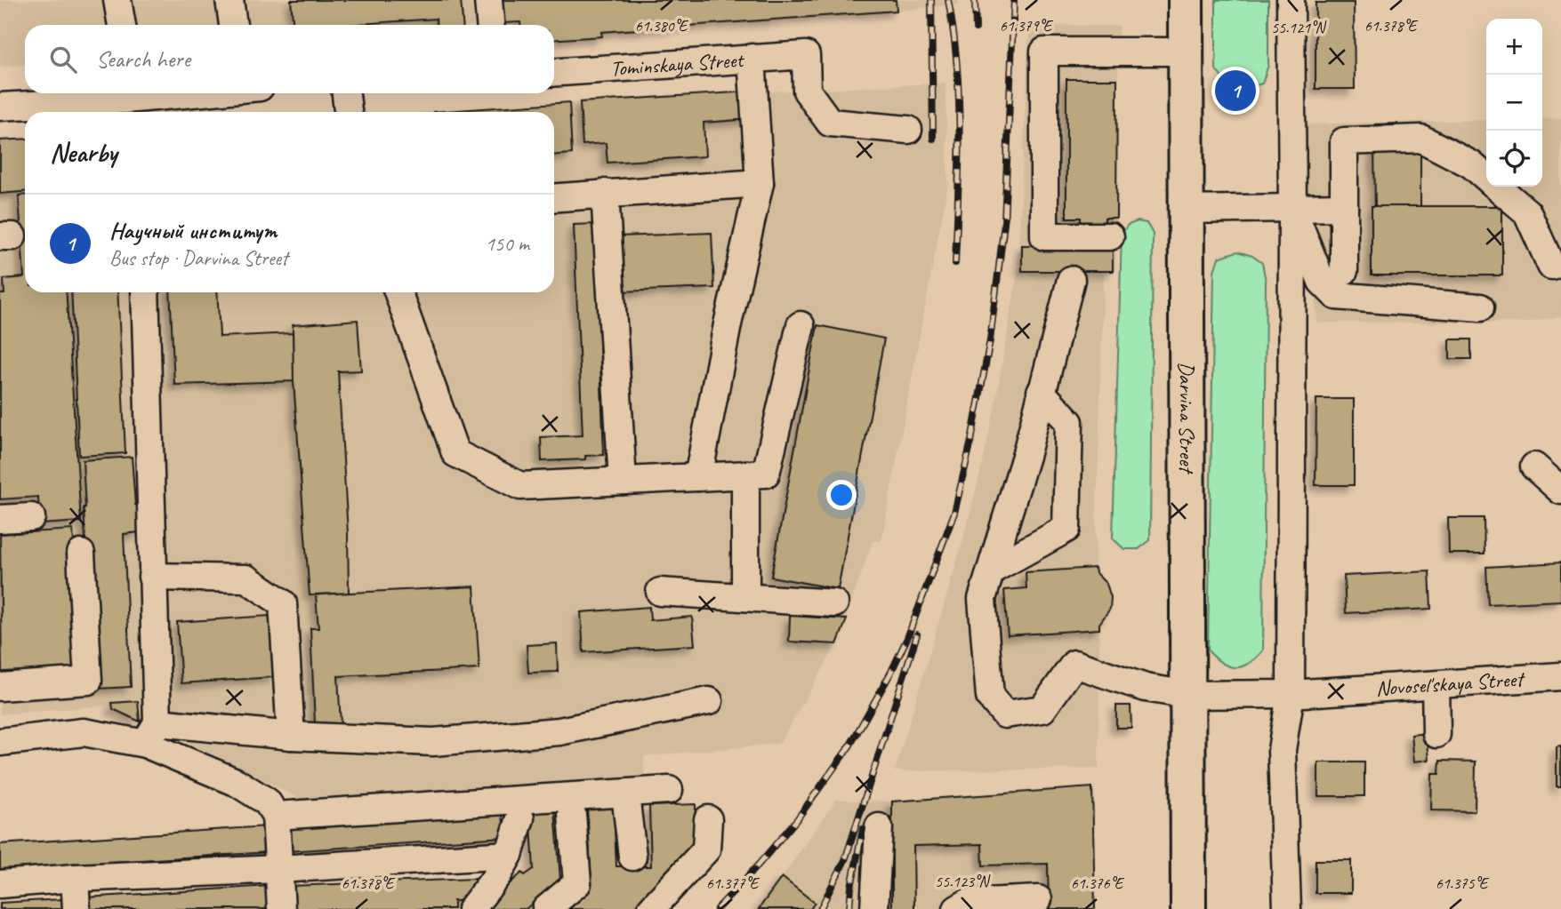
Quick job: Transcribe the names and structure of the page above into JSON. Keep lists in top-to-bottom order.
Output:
{
  "streets": {
    "main road": ["Darvina Street"],
    "street": ["Tominskaya Street", "Novosel'skaya Street"]
  },
  "crossings": [
    ["Darvina Street", "Novosel'skaya Street"]
  ],
  "page": {
    "map_buttons": ["+", "−"],
    "search": "Search here",
    "pins": "1",
    "heading": "Nearby",
    "list": [
      {
        "mark": "1",
        "name": "Научный институт",
        "note": "Bus stop · Darvina Street",
        "value": "150 m"
      }
    ]
  },
  "coordinates": [
    "61.380°E",
    "61.379°E",
    "61.378°E",
    "55.121°N",
    "55.123°N",
    "61.377°E",
    "61.376°E",
    "61.375°E"
  ]
}
